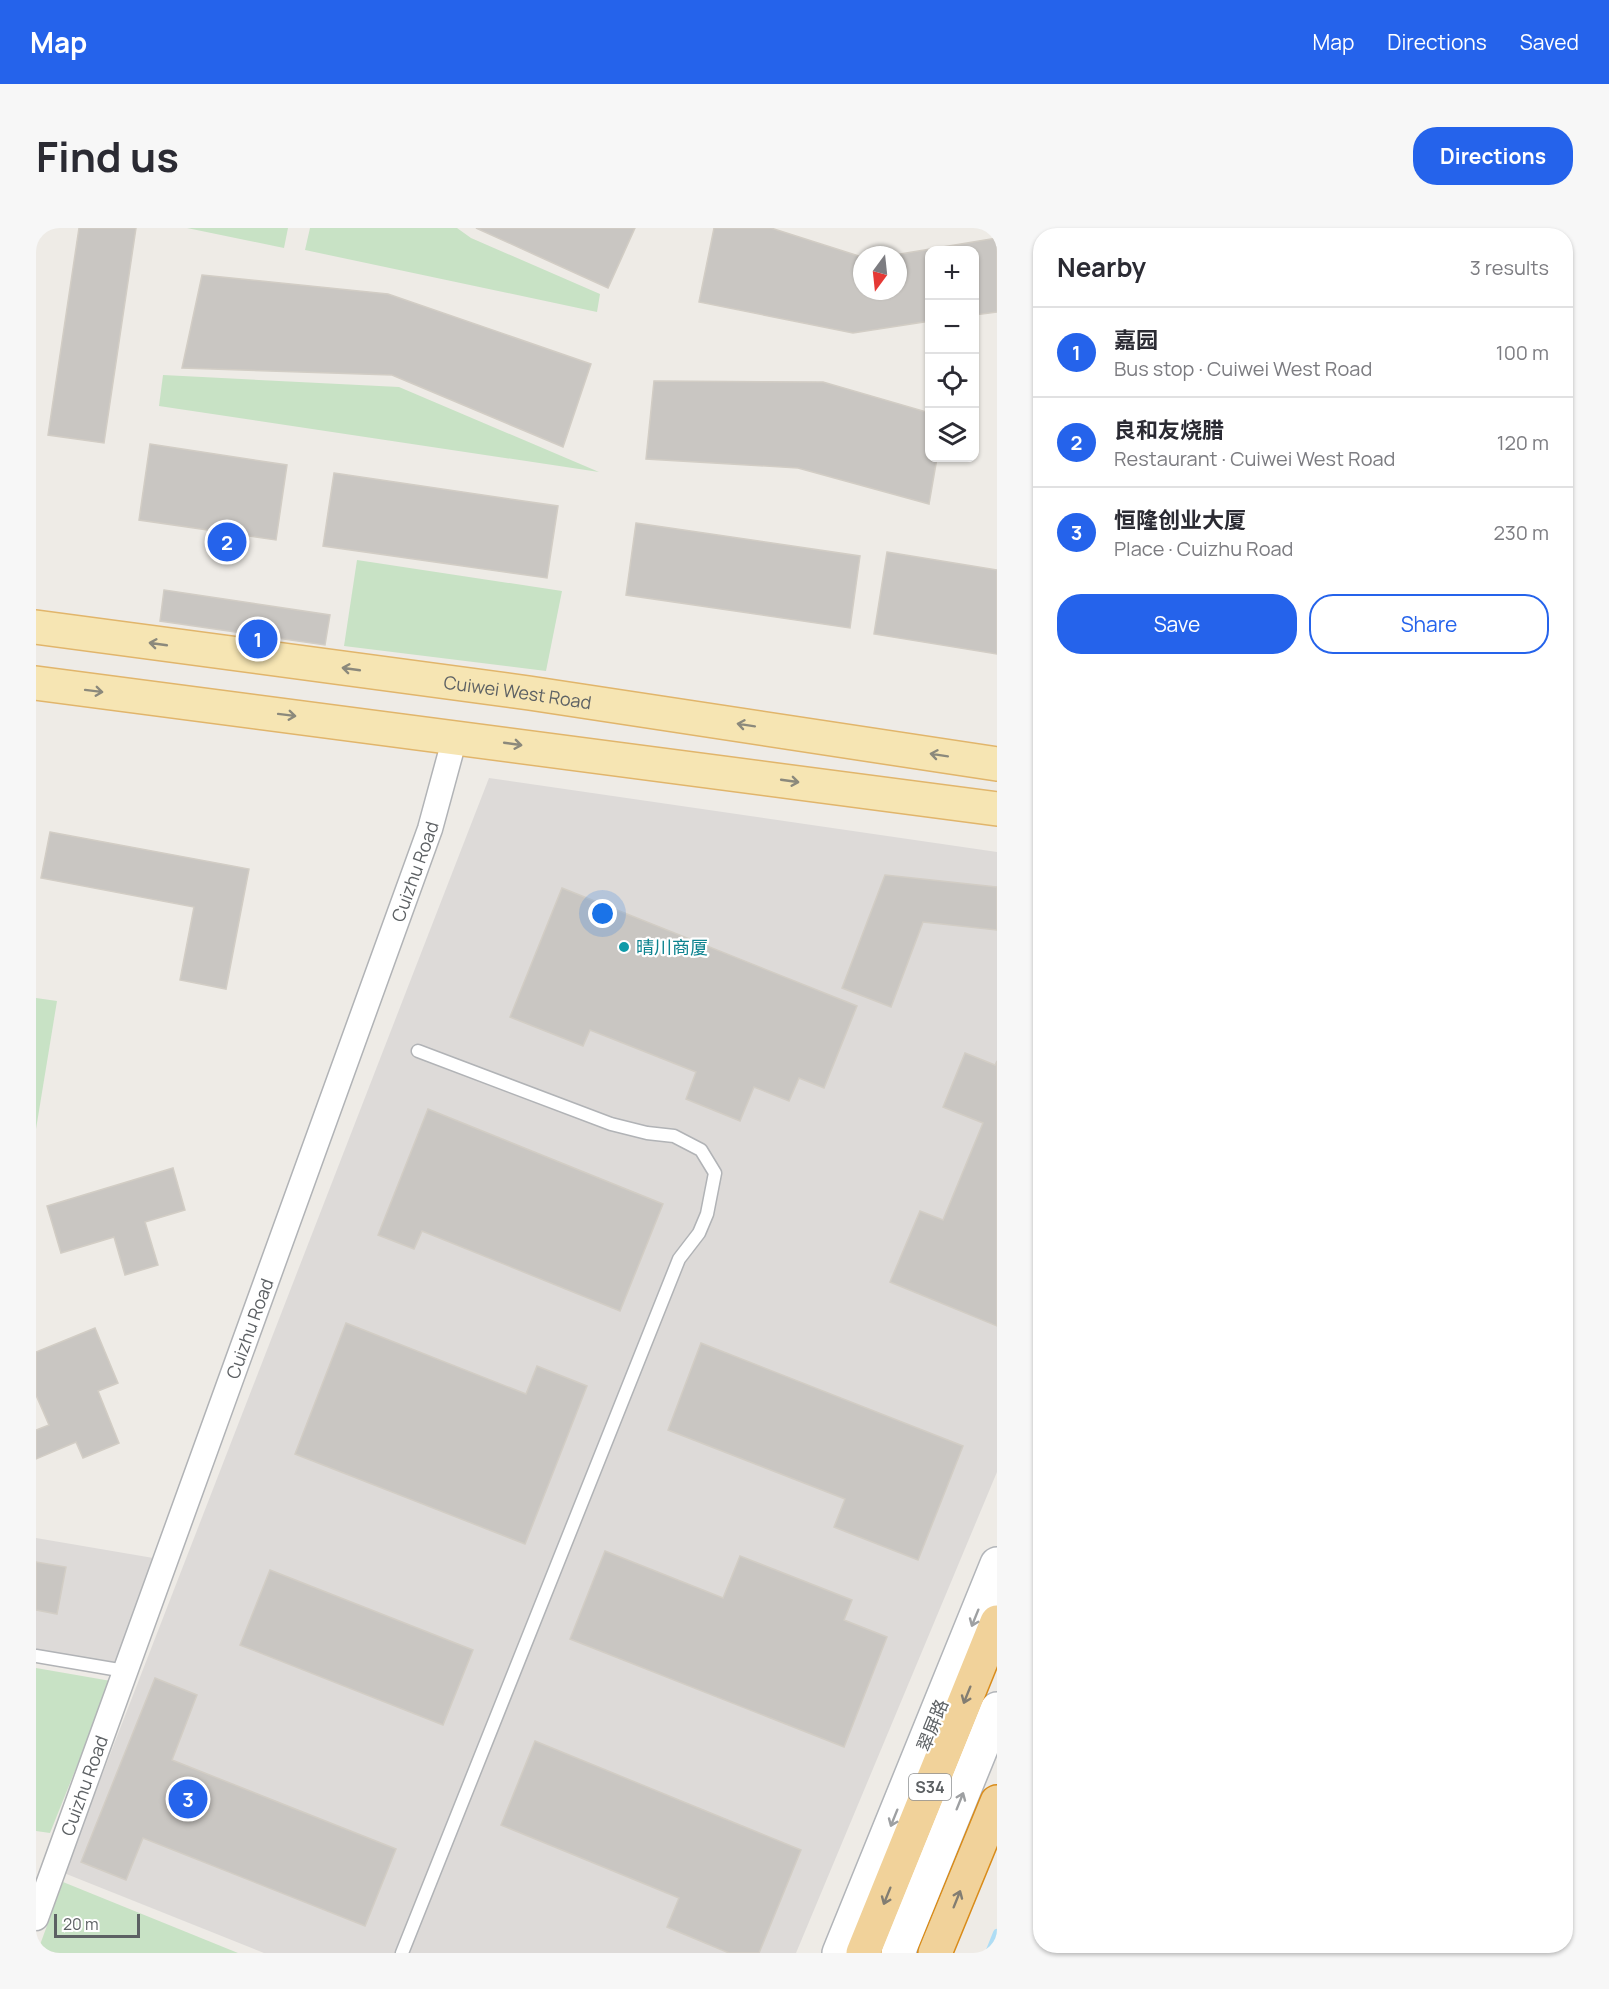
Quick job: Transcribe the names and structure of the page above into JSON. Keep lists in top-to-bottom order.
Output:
{
  "streets": {
    "highway": ["S34"],
    "main road": ["Cuiwei West Road", "翠屏路"],
    "street": ["Cuizhu Road"]
  },
  "places": ["晴川商厦"],
  "scale_bar": "20 m",
  "north": "bottom",
  "page": {
    "header": "Map",
    "nav": ["Map", "Directions", "Saved"],
    "title": "Find us",
    "buttons": [
      "Directions",
      ["Save", "Share"]
    ],
    "heading": ["Nearby", "3 results"],
    "map_buttons": ["+", "−"],
    "list": [
      {
        "mark": "1",
        "name": "嘉园",
        "note": "Bus stop · Cuiwei West Road",
        "value": "100 m"
      },
      {
        "mark": "2",
        "name": "良和友烧腊",
        "note": "Restaurant · Cuiwei West Road",
        "value": "120 m"
      },
      {
        "mark": "3",
        "name": "恒隆创业大厦",
        "note": "Place · Cuizhu Road",
        "value": "230 m"
      }
    ],
    "pins": ["2", "1", "3"],
    "scale": "20 m"
  }
}
